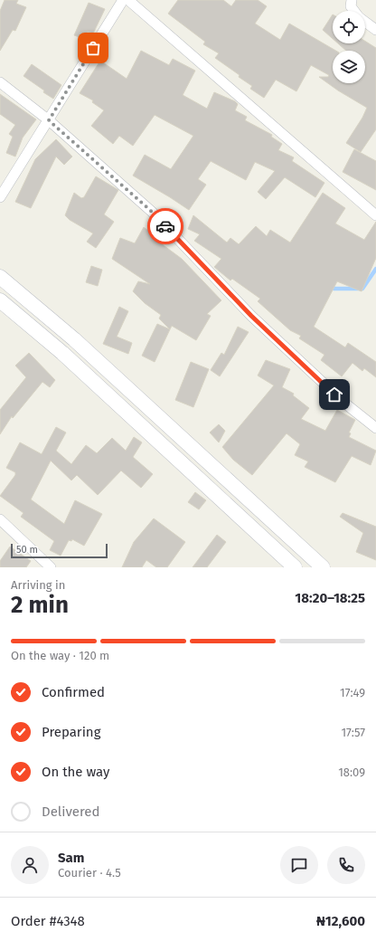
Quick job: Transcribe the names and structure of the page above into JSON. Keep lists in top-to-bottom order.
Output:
{
  "scale_bar": "50 m",
  "page": {
    "scale": "50 m",
    "heading": ["2 min", "Arriving in", "18:20–18:25"],
    "panel": [
      "Sam",
      "Courier · 4.5",
      "Order #4348",
      "₦12,600"
    ],
    "bar": "On the way · 120 m",
    "list": [
      ["Confirmed", "17:49"],
      ["Preparing", "17:57"],
      ["On the way", "18:09"],
      "Delivered"
    ]
  }
}
